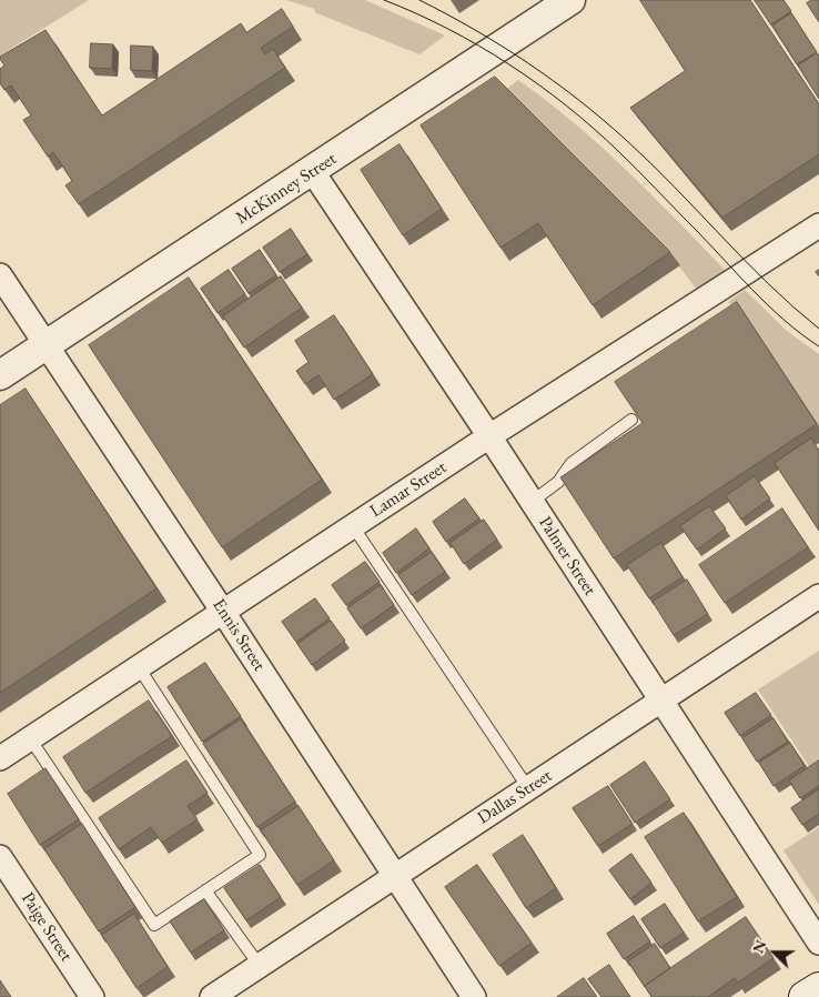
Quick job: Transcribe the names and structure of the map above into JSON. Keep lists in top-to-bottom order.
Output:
{
  "streets": {
    "street": [
      "McKinney Street",
      "Lamar Street",
      "Palmer Street",
      "Ennis Street",
      "Dallas Street",
      "Paige Street"
    ]
  },
  "crossings": [
    ["McKinney Street", "Palmer Street"],
    ["McKinney Street", "Ennis Street"],
    ["Lamar Street", "Palmer Street"],
    ["Lamar Street", "Ennis Street"],
    ["Palmer Street", "Dallas Street"],
    ["Ennis Street", "Dallas Street"]
  ],
  "north": "left"
}
